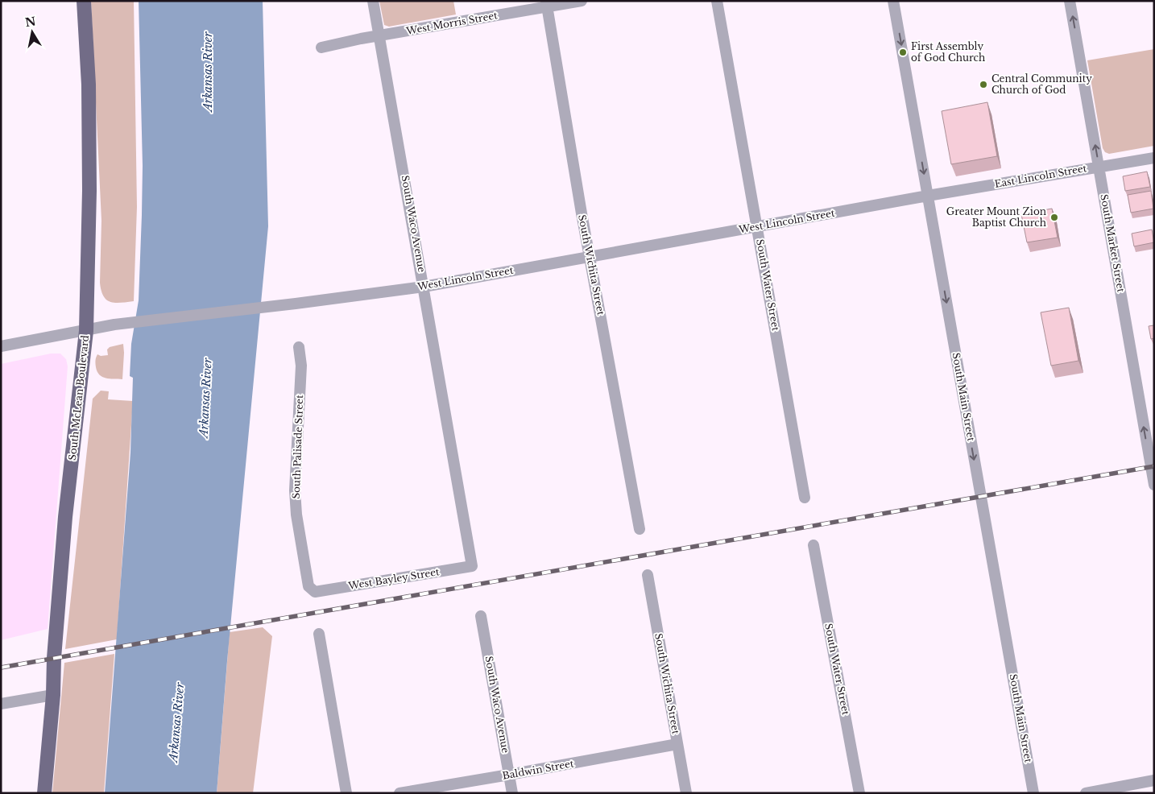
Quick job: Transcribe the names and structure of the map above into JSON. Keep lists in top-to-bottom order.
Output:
{
  "streets": {
    "main road": ["South McLean Boulevard"],
    "street": [
      "West Morris Street",
      "East Lincoln Street",
      "West Lincoln Street",
      "South Waco Avenue",
      "South Market Street",
      "South Wichita Street",
      "South Water Street",
      "South Main Street",
      "South Palisade Street",
      "West Bayley Street",
      "Baldwin Street"
    ]
  },
  "crossings": [
    ["West Morris Street", "South Waco Avenue"],
    ["West Morris Street", "South Wichita Street"],
    ["East Lincoln Street", "West Lincoln Street"],
    ["East Lincoln Street", "South Market Street"],
    ["East Lincoln Street", "South Main Street"],
    ["West Lincoln Street", "South Waco Avenue"],
    ["West Lincoln Street", "South Wichita Street"],
    ["West Lincoln Street", "South Water Street"],
    ["West Lincoln Street", "South Main Street"],
    ["West Lincoln Street", "South McLean Boulevard"],
    ["South Waco Avenue", "West Bayley Street"],
    ["South Waco Avenue", "Baldwin Street"],
    ["South Wichita Street", "Baldwin Street"],
    ["South Palisade Street", "West Bayley Street"]
  ],
  "one_way": ["South Market Street", "South Main Street"],
  "water": ["Arkansas River"],
  "places": ["First Assembly of God Church", "Central Community Church of God", "Greater Mount Zion Baptist Church"],
  "north": "top"
}
